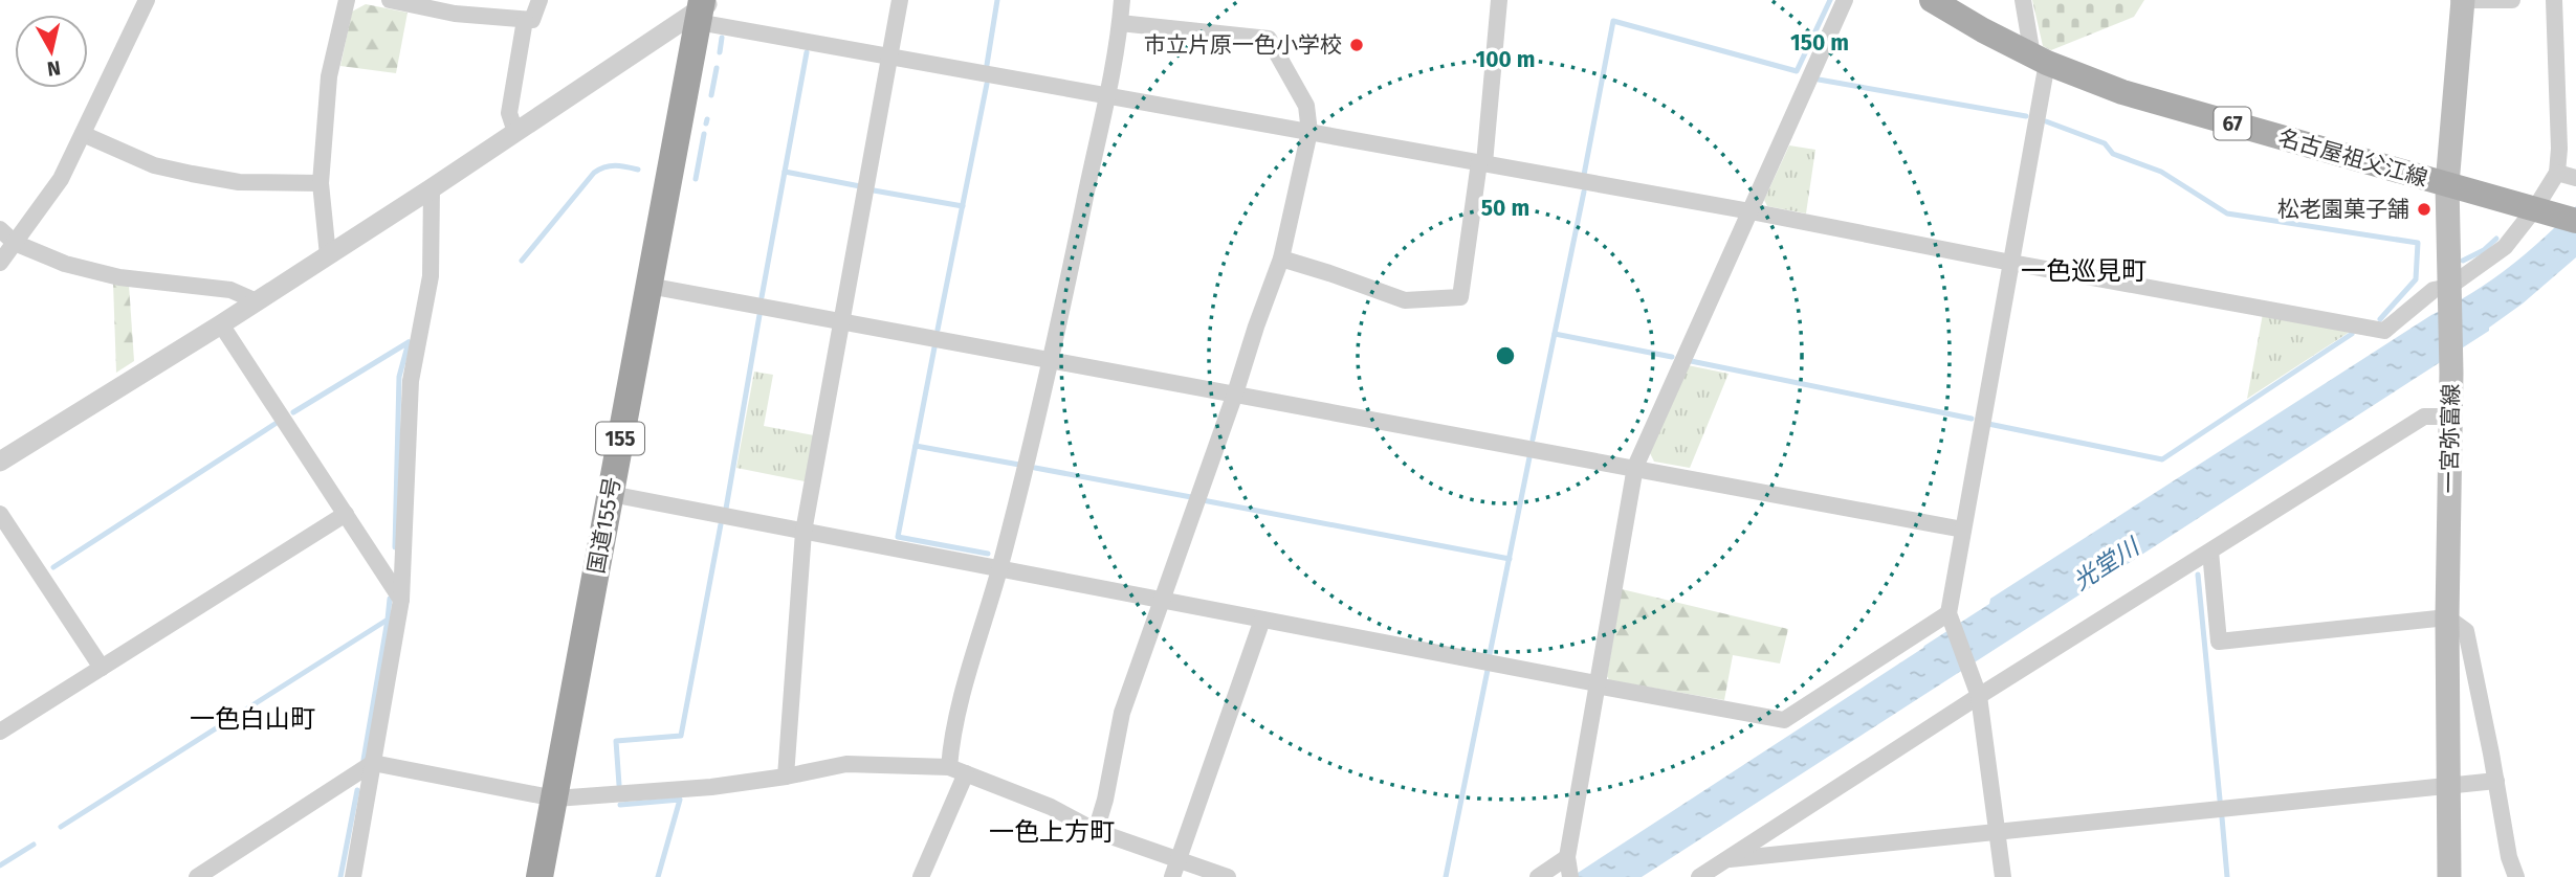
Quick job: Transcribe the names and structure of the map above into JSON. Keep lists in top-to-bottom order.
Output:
{
  "streets": {
    "highway": ["155", "国道155号"],
    "main road": ["67", "名古屋祖父江線", "一宮弥富線"]
  },
  "crossings": [
    ["名古屋祖父江線", "一宮弥富線"]
  ],
  "districts": ["一色巡見町", "一色白山町", "一色上方町"],
  "water": ["光堂川"],
  "places": ["市立片原一色小学校", "松老園菓子舗"],
  "north": "bottom",
  "rings": ["150 m", "100 m", "50 m"]
}
